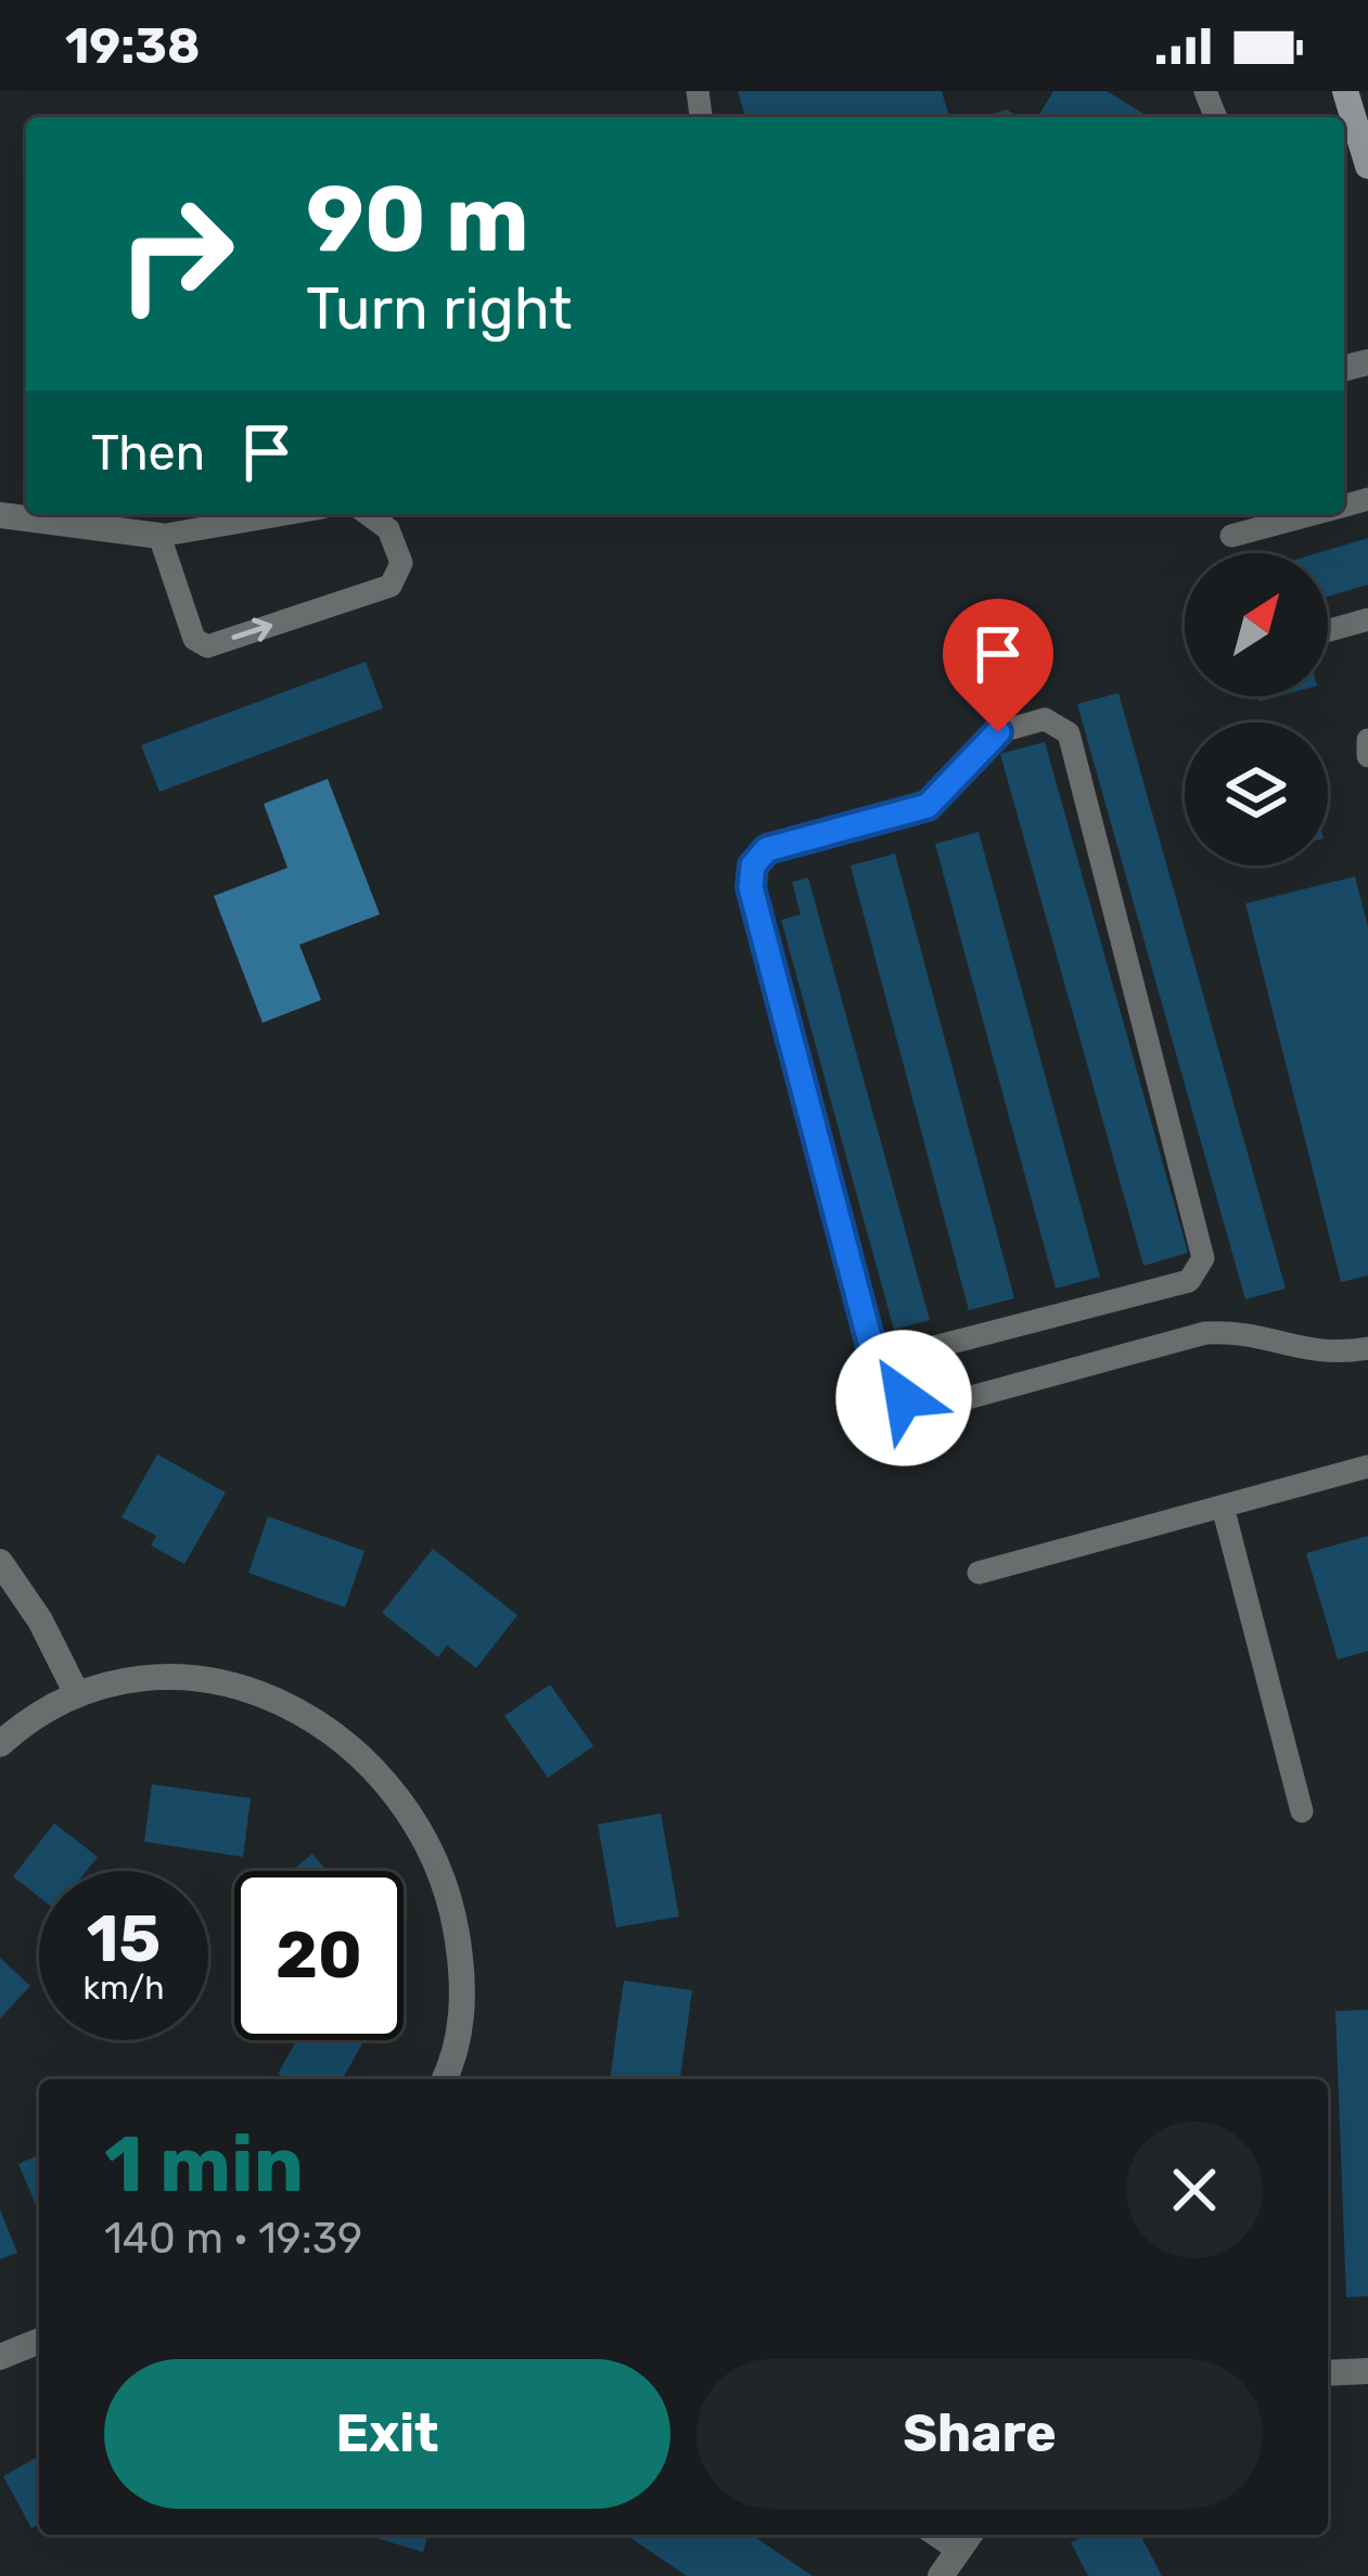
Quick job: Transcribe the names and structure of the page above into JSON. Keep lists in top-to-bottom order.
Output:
{
  "north": "top right",
  "page": {
    "status": "19:38",
    "turn": ["90 m", "Turn right"],
    "then": "Then",
    "speed": "15 km/h",
    "limit": "20",
    "heading": ["1 min", "140 m · 19:39"],
    "buttons": ["Exit", "Share"]
  }
}
